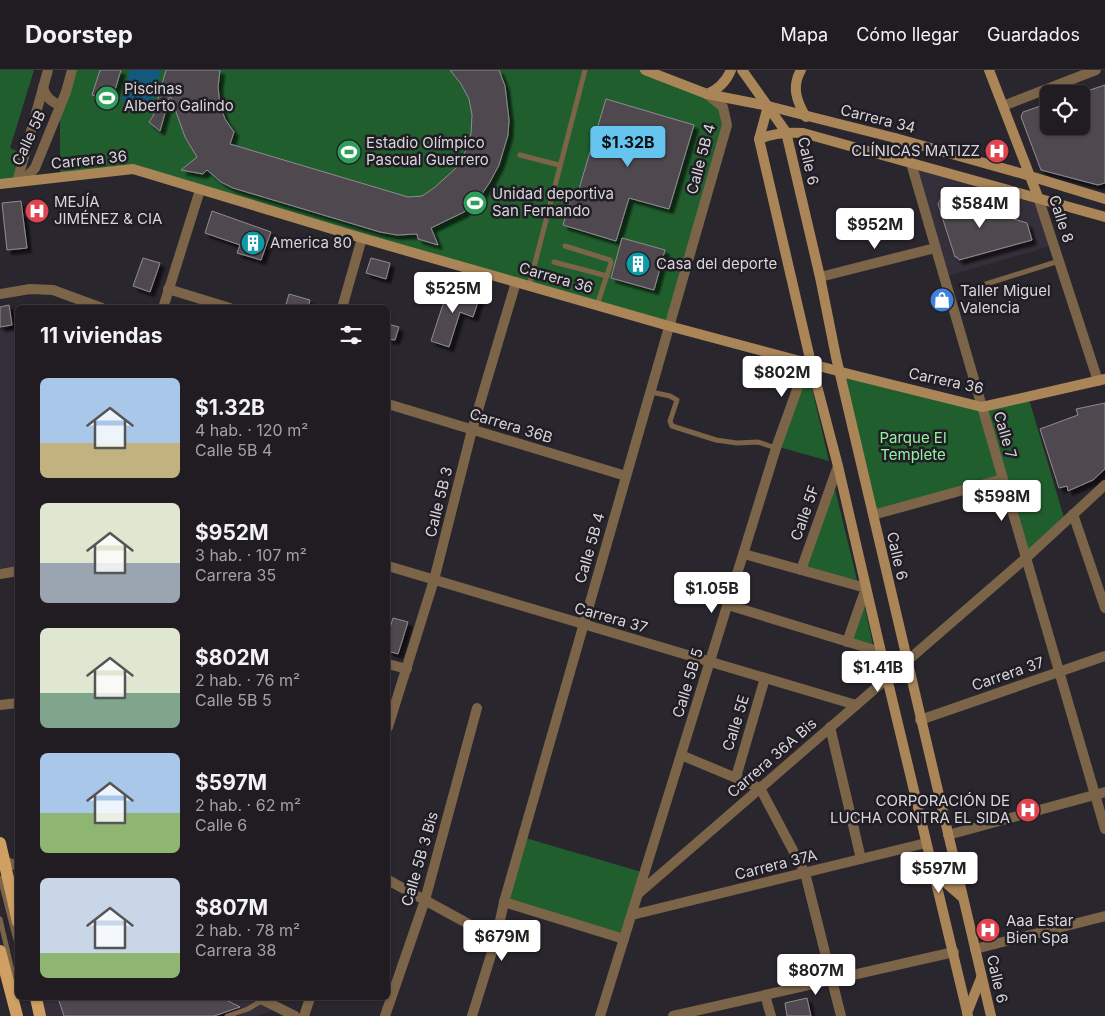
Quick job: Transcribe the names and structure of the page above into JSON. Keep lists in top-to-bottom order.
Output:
{
  "streets": {
    "main road": [
      "Carrera 34",
      "Carrera 36",
      "Calle 6",
      "Calle 8"
    ],
    "street": [
      "Calle 5B",
      "Calle 5B 4",
      "Carrera 36B",
      "Calle 7",
      "Calle 5B 3",
      "Calle 5F",
      "Carrera 37",
      "Calle 5B 5",
      "Calle 5E",
      "Carrera 36A Bis",
      "Calle 5B 3 Bis",
      "Carrera 37A"
    ]
  },
  "crossings": [
    ["Carrera 34", "Calle 5B 4"],
    ["Carrera 34", "Calle 6"],
    ["Carrera 34", "Calle 8"],
    ["Carrera 34", "Calle 7"],
    ["Calle 5B", "Carrera 36"],
    ["Calle 5B 4", "Carrera 36"],
    ["Calle 5B 4", "Carrera 36B"],
    ["Calle 5B 4", "Carrera 37"],
    ["Carrera 36", "Calle 6"],
    ["Carrera 36", "Calle 8"],
    ["Carrera 36", "Calle 7"],
    ["Carrera 36", "Calle 5B 3"],
    ["Carrera 36", "Calle 5B 5"],
    ["Calle 6", "Carrera 37"],
    ["Calle 6", "Carrera 36A Bis"],
    ["Carrera 36B", "Calle 5B 3"],
    ["Calle 7", "Carrera 37"],
    ["Calle 7", "Carrera 36A Bis"],
    ["Calle 5B 3", "Carrera 37"],
    ["Carrera 37", "Calle 5B 5"],
    ["Carrera 37", "Calle 5E"],
    ["Carrera 37", "Carrera 36A Bis"],
    ["Calle 5B 5", "Carrera 36A Bis"],
    ["Calle 5B 5", "Carrera 37A"]
  ],
  "parks": ["Parque El Templete"],
  "places": {
    "sports": ["Piscinas Alberto Galindo", "Estadio Olímpico Pascual Guerrero", "Unidad deportiva San Fernando"],
    "hospital": [
      "CLÍNICAS MATIZZ",
      "MEJÍA JIMÉNEZ & CIA",
      "CORPORACIÓN DE LUCHA CONTRA EL SIDA",
      "Aaa Estar Bien Spa"
    ],
    "building": ["America 80", "Casa del deporte"],
    "shop": ["Taller Miguel Valencia"]
  },
  "page": {
    "header": "Doorstep",
    "nav": ["Mapa", "Cómo llegar", "Guardados"],
    "price": [
      "$1.32B",
      "$584M",
      "$952M",
      "$525M",
      "$802M",
      "$598M",
      "$1.05B",
      "$1.41B",
      "$597M",
      "$679M",
      "$807M"
    ],
    "heading": "11 viviendas",
    "list": [
      {
        "name": "$1.32B",
        "note": "4 hab. · 120 m² · Calle 5B 4"
      },
      {
        "name": "$952M",
        "note": "3 hab. · 107 m² · Carrera 35"
      },
      {
        "name": "$802M",
        "note": "2 hab. · 76 m² · Calle 5B 5"
      },
      {
        "name": "$597M",
        "note": "2 hab. · 62 m² · Calle 6"
      },
      {
        "name": "$807M",
        "note": "2 hab. · 78 m² · Carrera 38"
      }
    ]
  }
}
